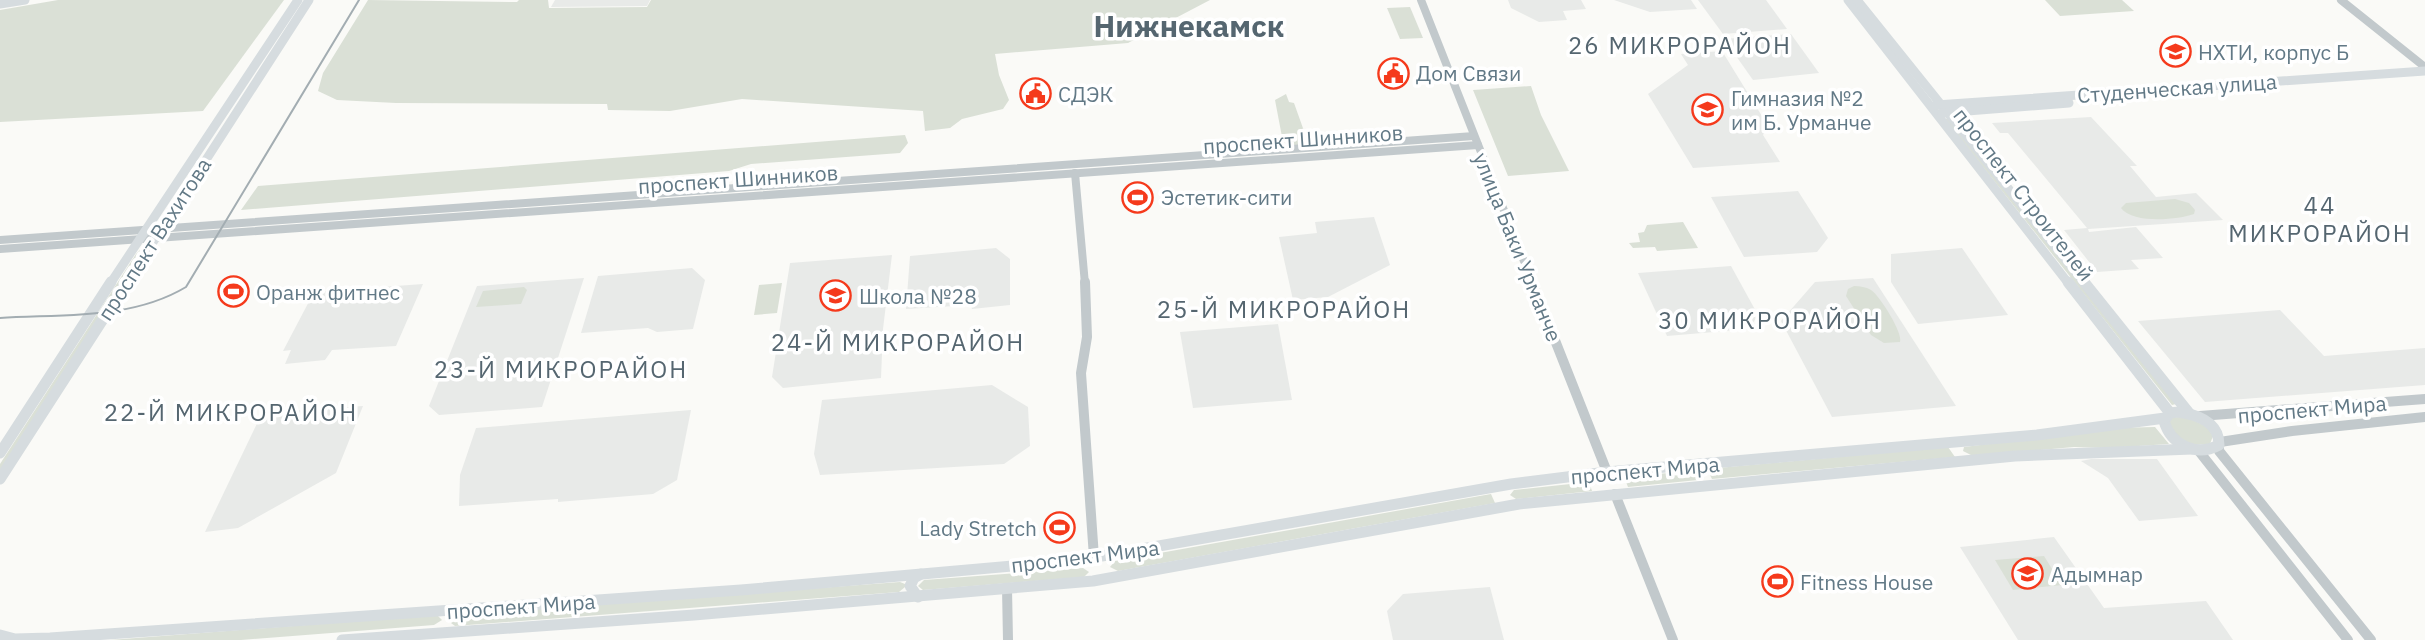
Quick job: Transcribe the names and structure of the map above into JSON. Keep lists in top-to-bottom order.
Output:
{
  "streets": {
    "main road": [
      "Студенческая улица",
      "проспект Строителей",
      "проспект Вахитова",
      "улица Баки Урманче",
      "проспект Мира"
    ],
    "street": ["проспект Шинников"]
  },
  "crossings": [
    ["Студенческая улица", "проспект Строителей"],
    ["проспект Шинников", "проспект Вахитова"],
    ["проспект Шинников", "улица Баки Урманче"],
    ["проспект Строителей", "проспект Мира"],
    ["улица Баки Урманче", "проспект Мира"]
  ],
  "districts": [
    "Нижнекамск",
    "26 МИКРОРАЙОН",
    "44 МИКРОРАЙОН",
    "25-Й МИКРОРАЙОН",
    "30 МИКРОРАЙОН",
    "24-Й МИКРОРАЙОН",
    "23-Й МИКРОРАЙОН",
    "22-Й МИКРОРАЙОН"
  ],
  "places": {
    "school or university": [
      "НХТИ, корпус Б",
      "Гимназия №2 им Б. Урманче",
      "Школа №28",
      "Адымнар"
    ],
    "public building": ["Дом Связи", "СДЭК"],
    "sports": [
      "Эстетик-сити",
      "Оранж фитнес",
      "Lady Stretch",
      "Fitness House"
    ]
  }
}
